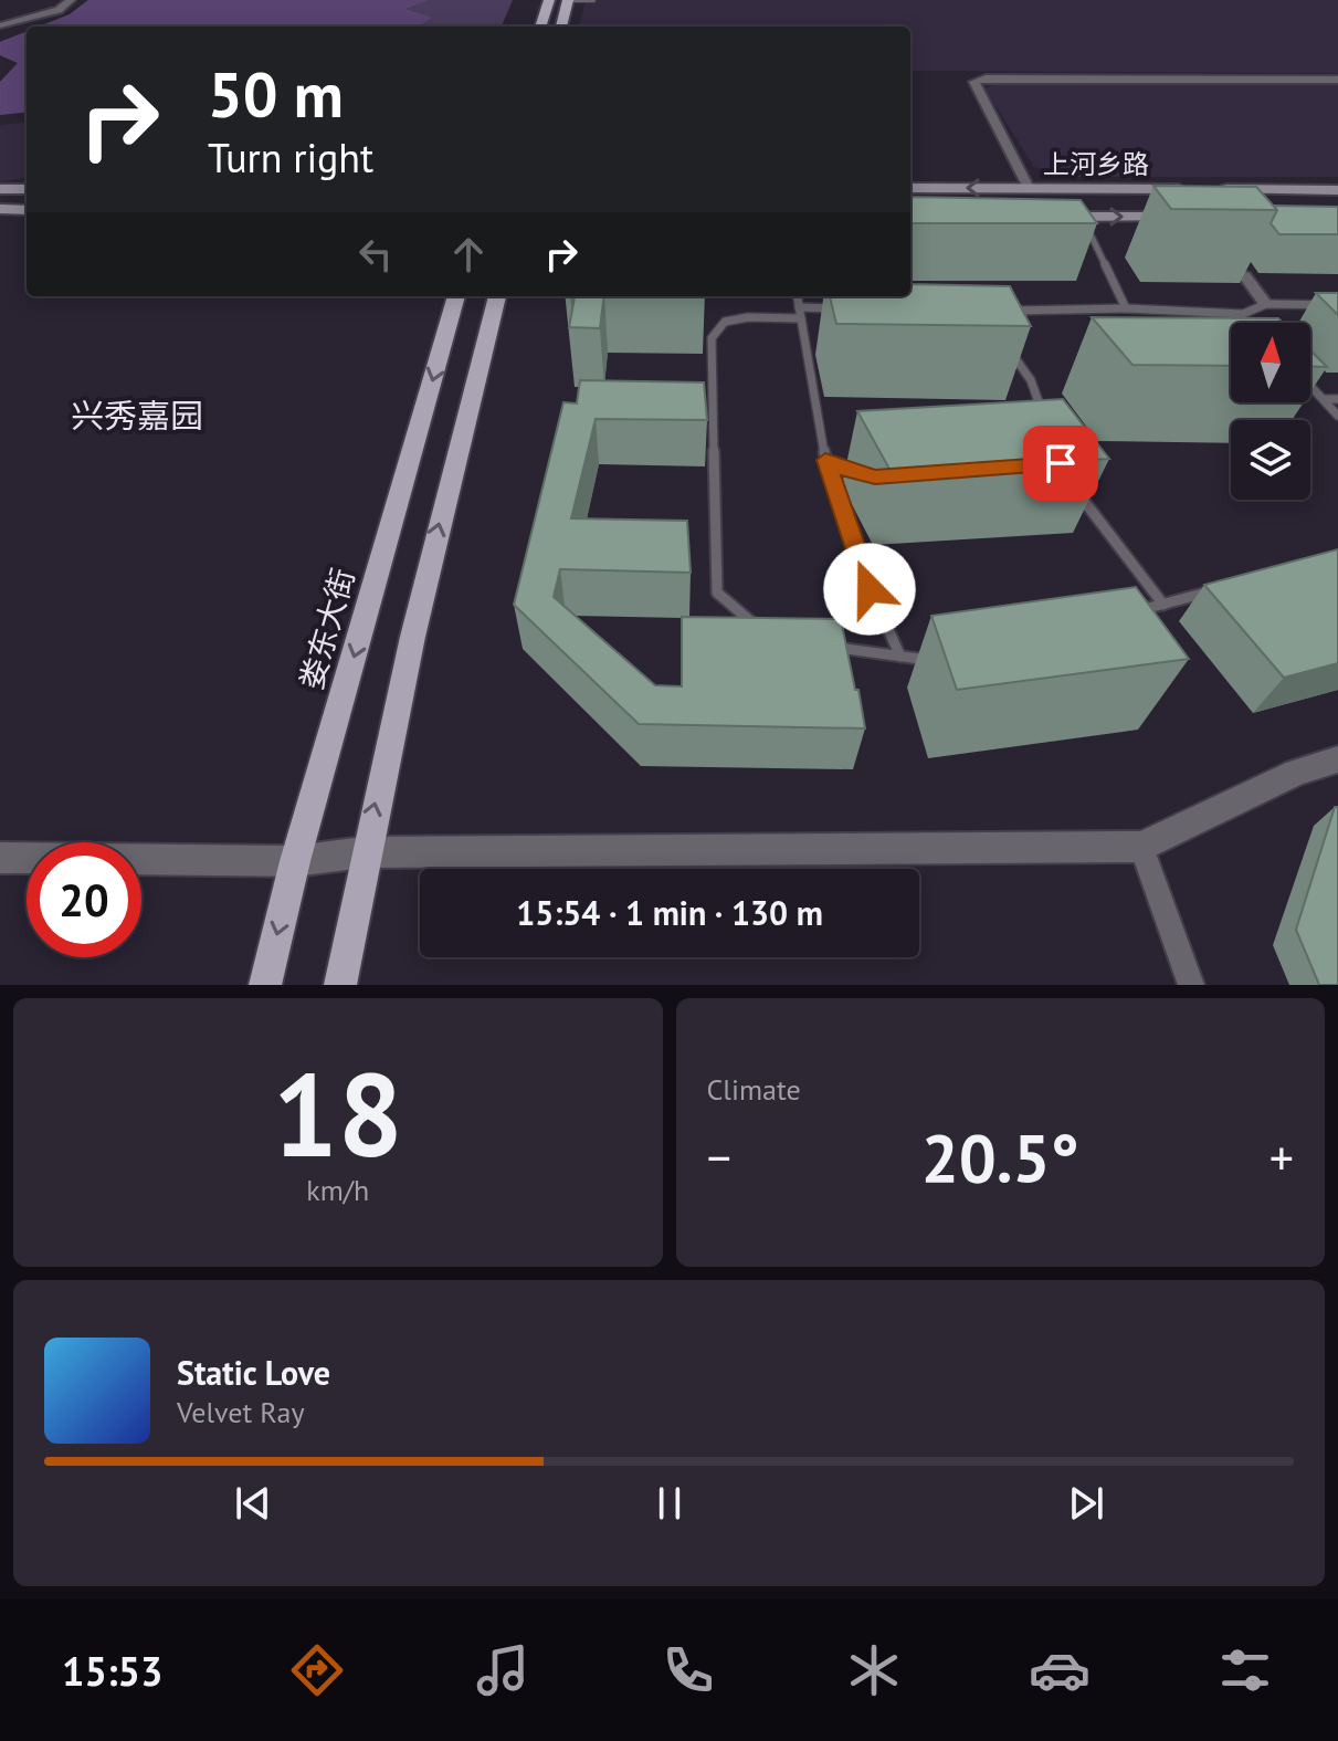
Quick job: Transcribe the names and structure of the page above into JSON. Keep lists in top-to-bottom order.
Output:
{
  "streets": {
    "main road": ["上河乡路", "娄东大街"]
  },
  "districts": ["兴秀嘉园"],
  "north": "top",
  "page": {
    "turn": ["50 m", "Turn right"],
    "limit": "20",
    "trip": "15:54 · 1 min · 130 m",
    "tile": [
      ["18", "km/h"],
      "Climate"
    ],
    "heat": ["−", "20.5°", "+"],
    "song": ["Static Love", "Velvet Ray"],
    "tabs": "15:53"
  }
}
